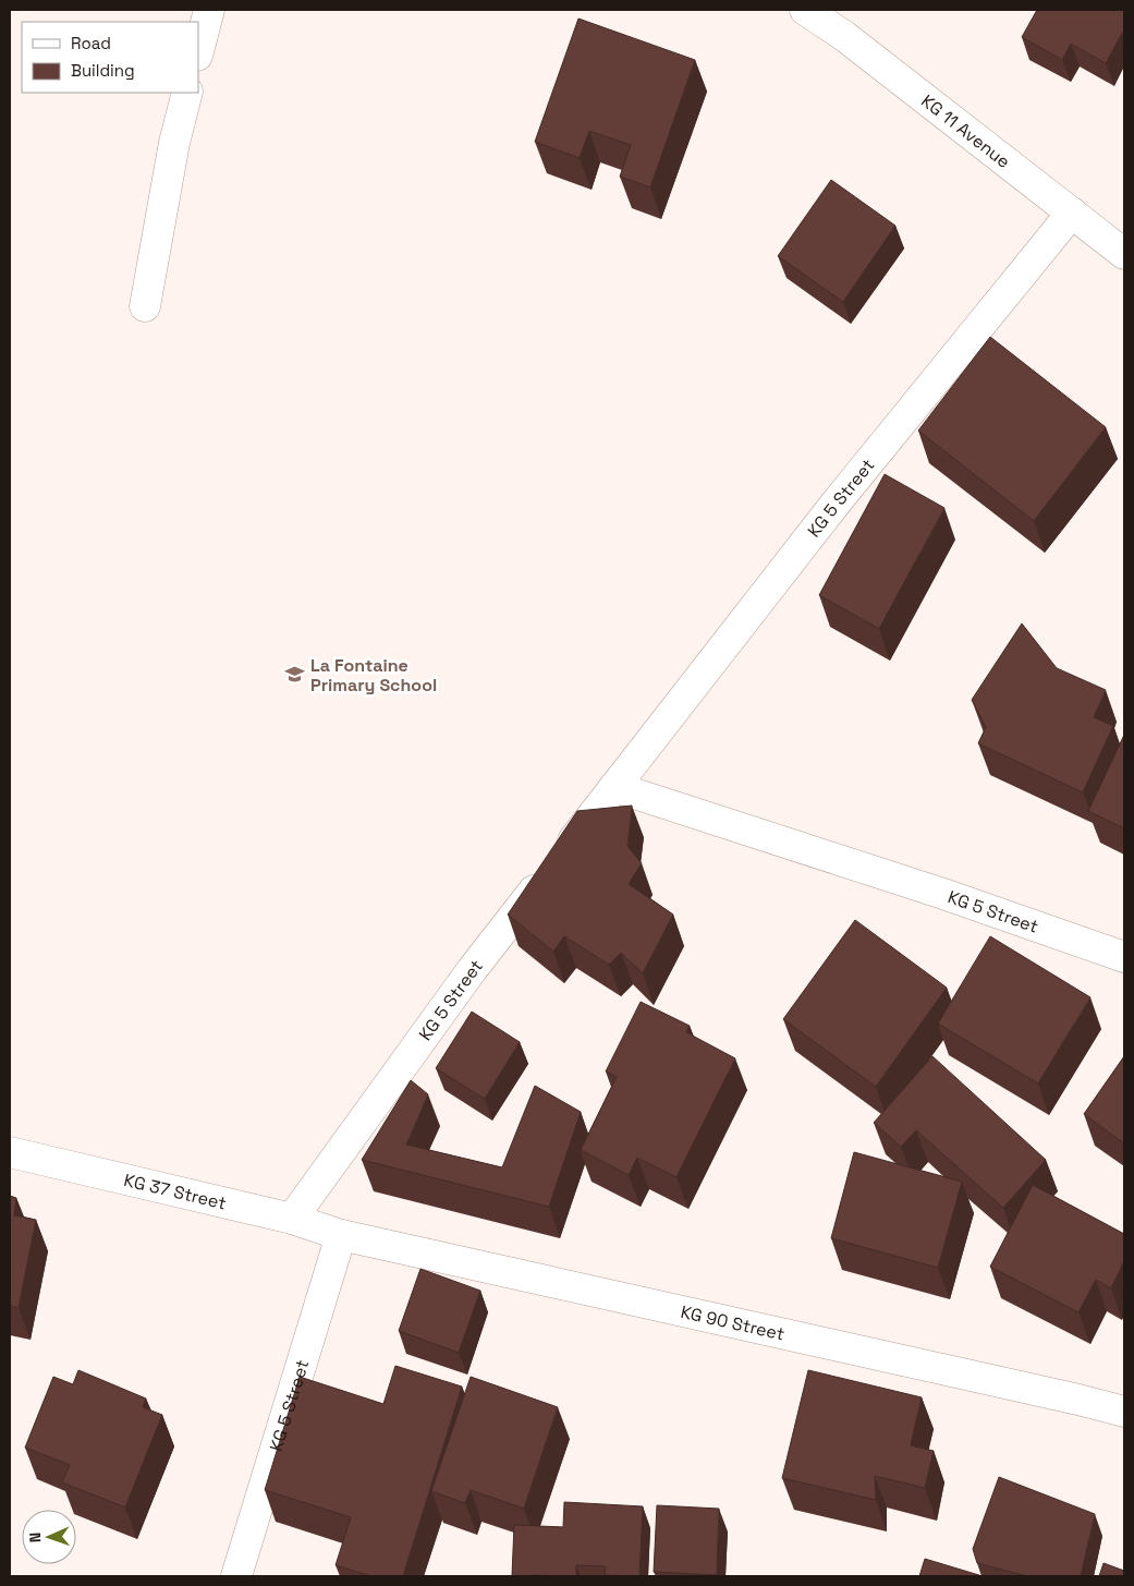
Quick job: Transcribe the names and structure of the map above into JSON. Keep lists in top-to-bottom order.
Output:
{
  "streets": {
    "street": [
      "KG 11 Avenue",
      "KG 5 Street",
      "KG 37 Street",
      "KG 90 Street"
    ]
  },
  "crossings": [
    ["KG 11 Avenue", "KG 5 Street"],
    ["KG 5 Street", "KG 37 Street"],
    ["KG 5 Street", "KG 90 Street"],
    ["KG 37 Street", "KG 90 Street"]
  ],
  "places": {
    "school or university": ["La Fontaine Primary School"]
  },
  "legend": ["Road", "Building"],
  "north": "left"
}
